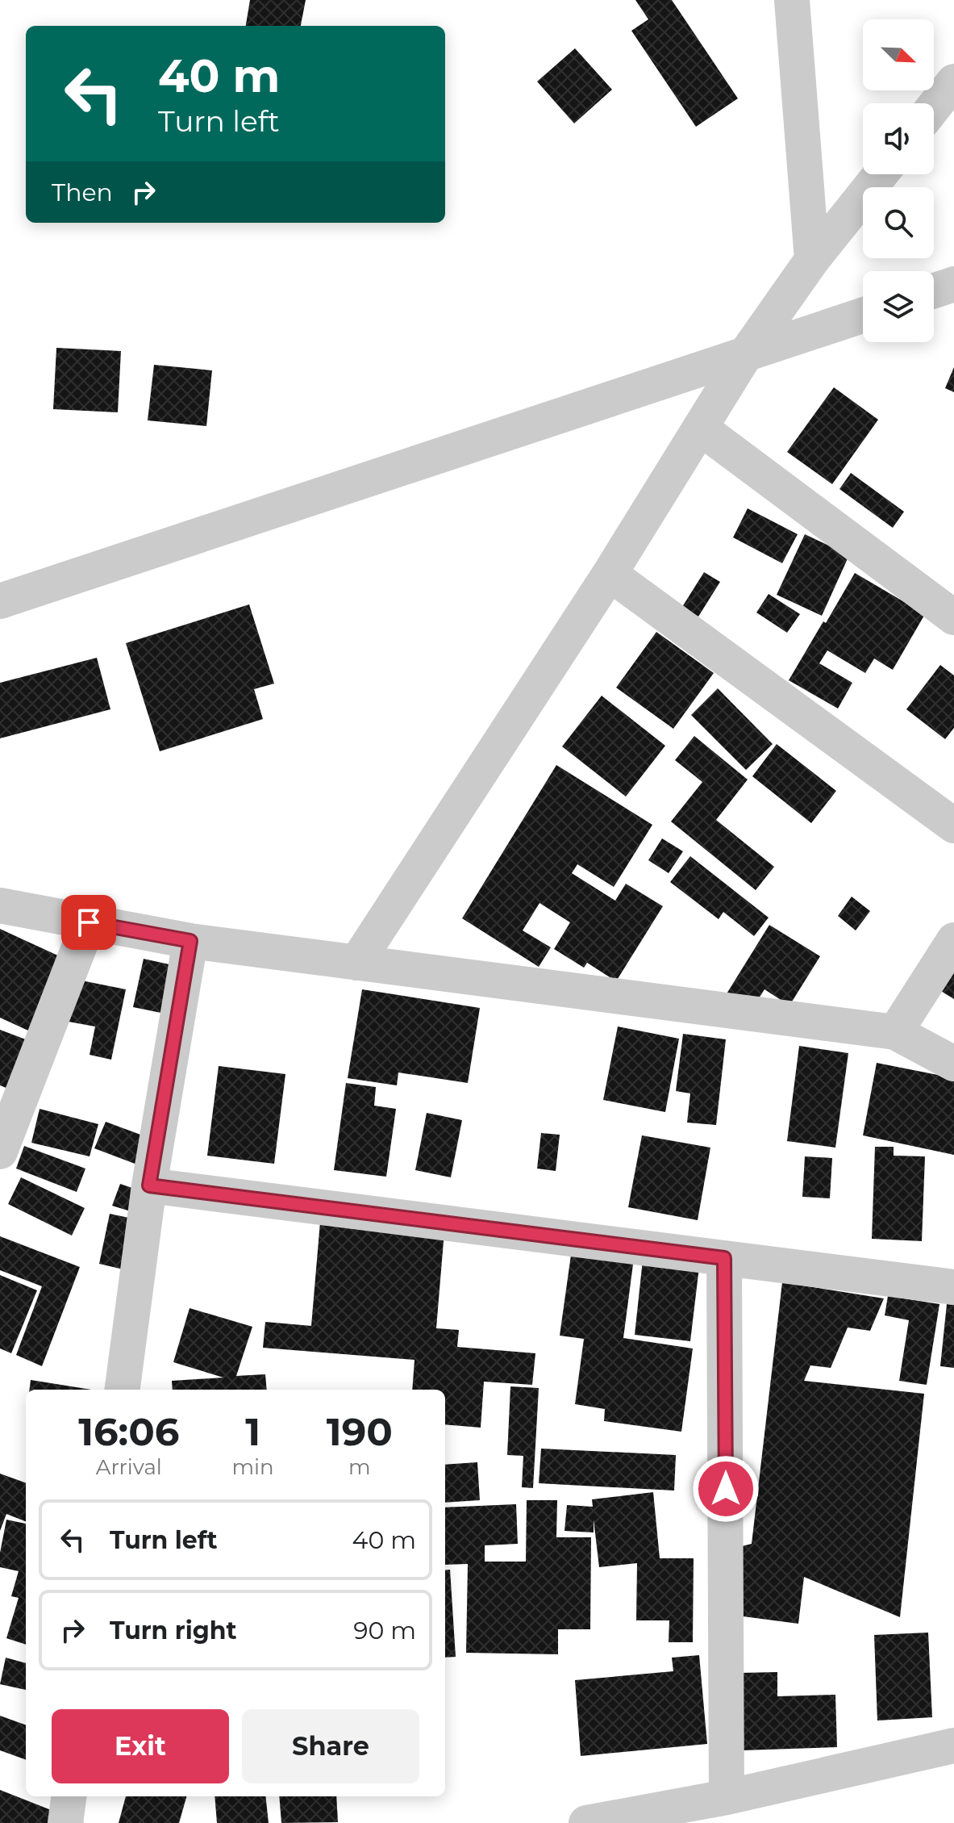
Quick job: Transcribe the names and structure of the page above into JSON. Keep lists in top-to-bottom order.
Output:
{
  "north": "bottom right",
  "page": {
    "turn": ["40 m", "Turn left"],
    "then": "Then",
    "eta": [
      "16:06",
      "Arrival",
      "1",
      "min",
      "190",
      "m"
    ],
    "list": [
      {
        "name": "Turn left",
        "value": "40 m"
      },
      {
        "name": "Turn right",
        "value": "90 m"
      }
    ],
    "buttons": ["Exit", "Share"]
  }
}
